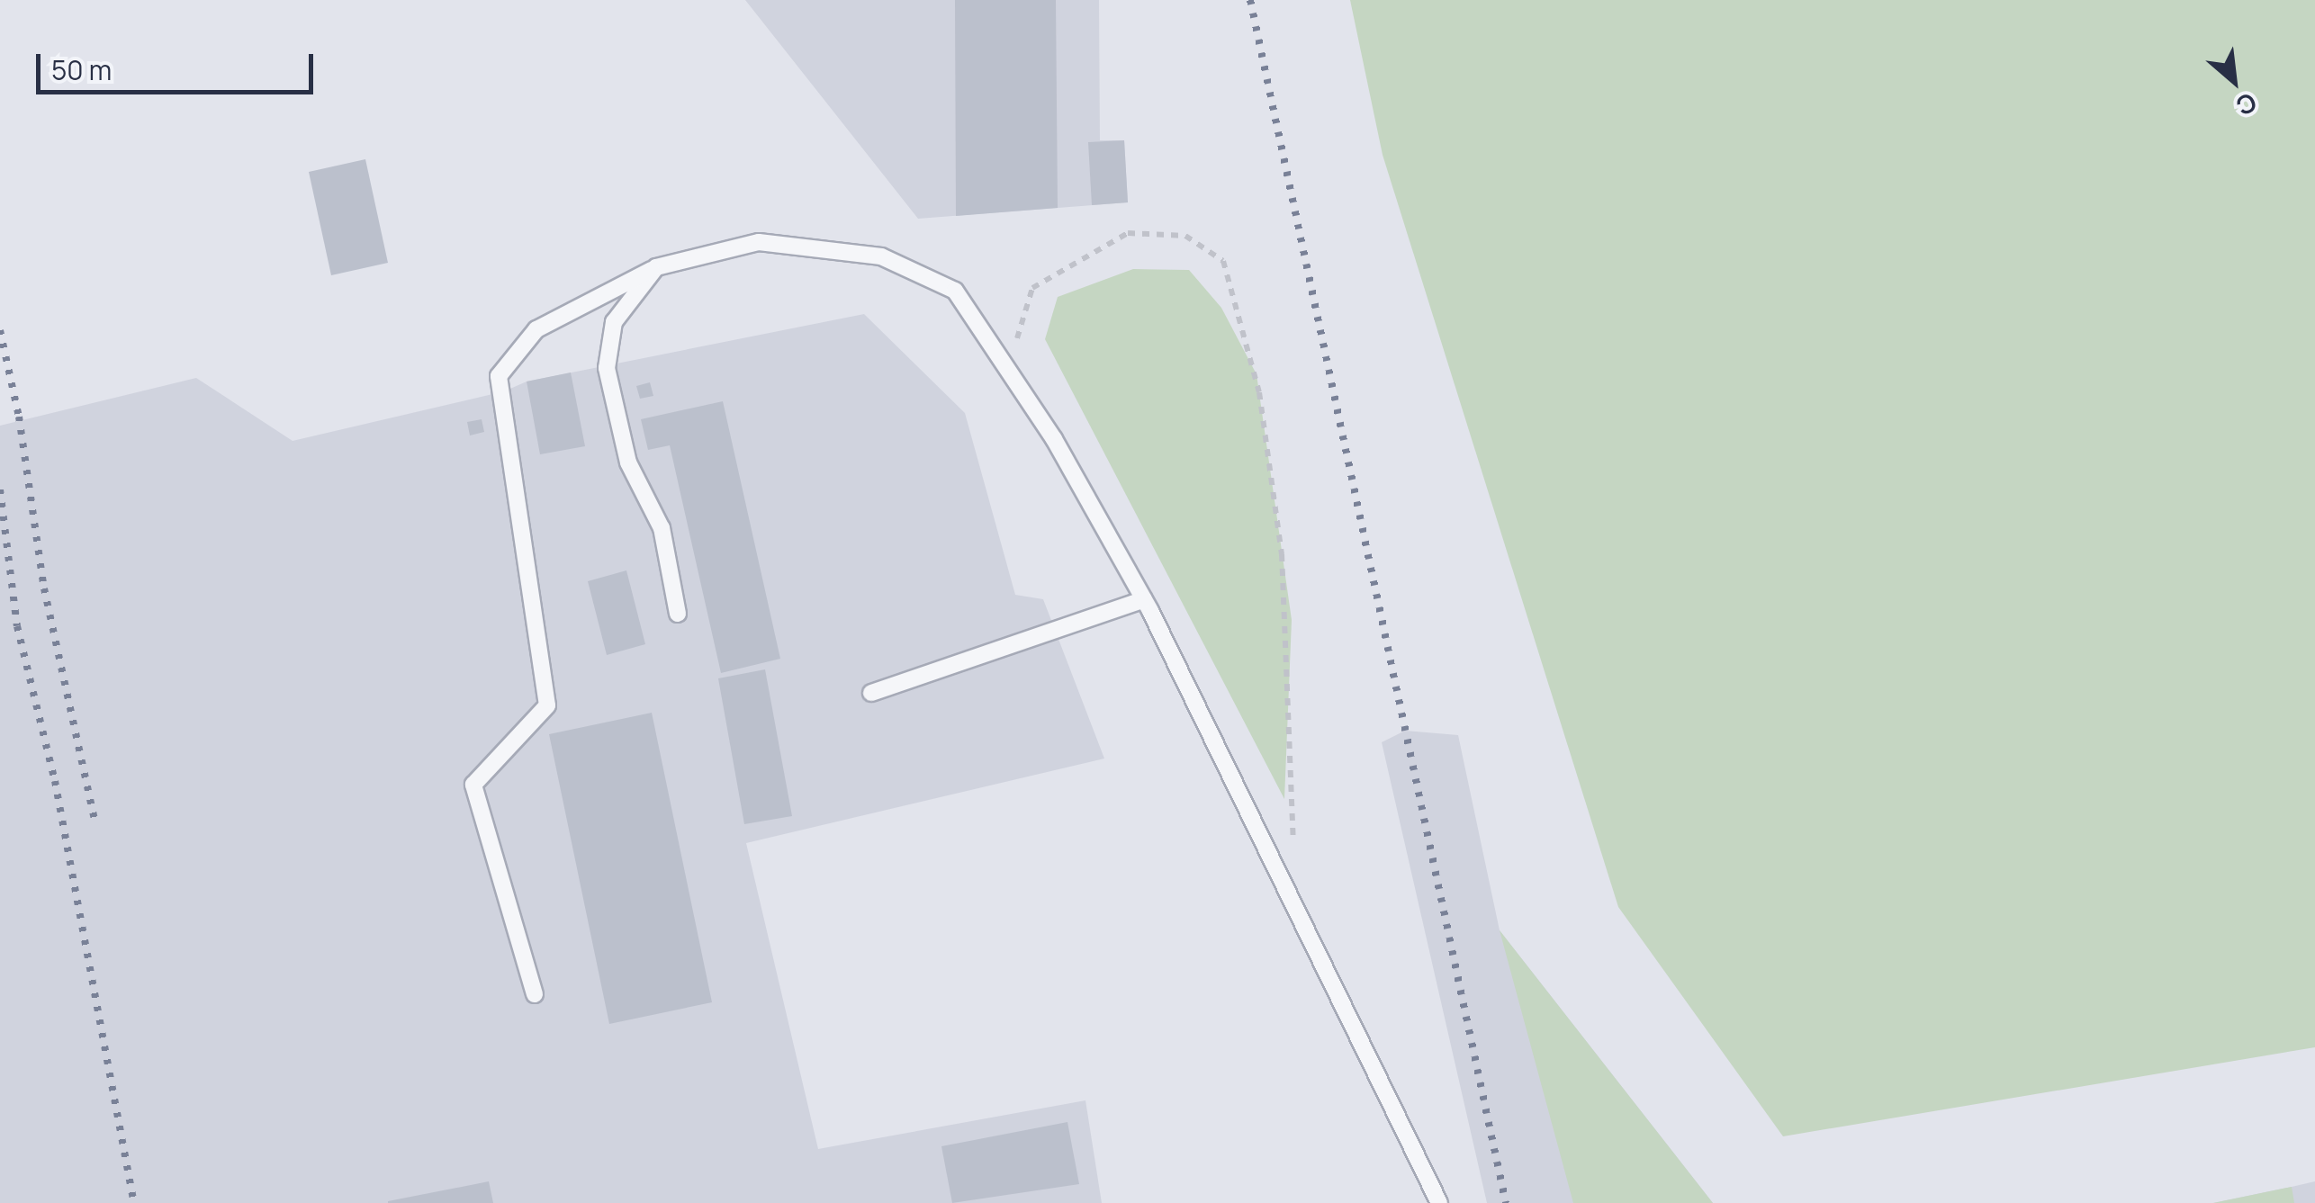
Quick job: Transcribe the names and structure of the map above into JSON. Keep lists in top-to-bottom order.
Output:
{
  "scale_bar": "50 m",
  "north": "bottom right"
}
